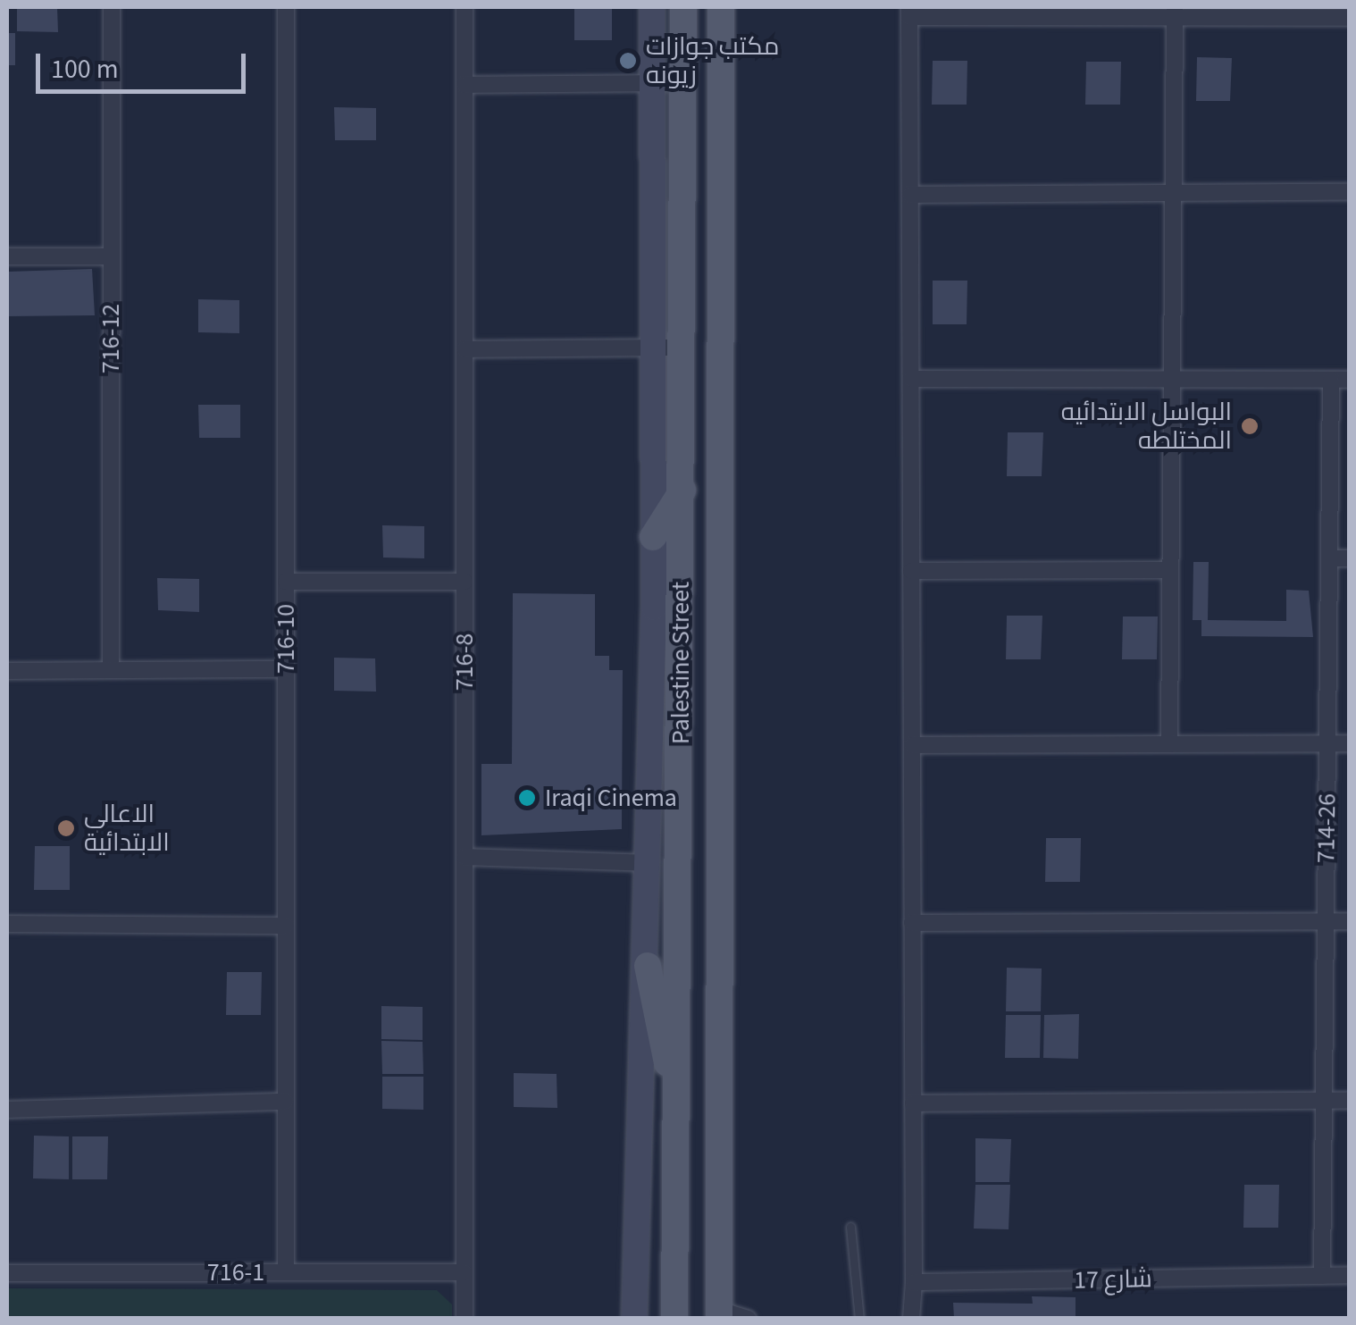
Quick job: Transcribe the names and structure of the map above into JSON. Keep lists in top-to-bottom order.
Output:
{
  "streets": {
    "main road": ["Palestine Street"],
    "street": [
      "716-12",
      "716-10",
      "716-8",
      "714-26",
      "716-1",
      "شارع 17"
    ]
  },
  "crossings": [
    ["716-10", "716-1"],
    ["716-8", "716-1"],
    ["714-26", "شارع 17"]
  ],
  "places": [
    "مكتب جوازات زيونه",
    "البواسل الابتدائيه المختلطه",
    "Iraqi Cinema",
    "الاعالي الابتدائية"
  ],
  "scale_bar": "100 m"
}
